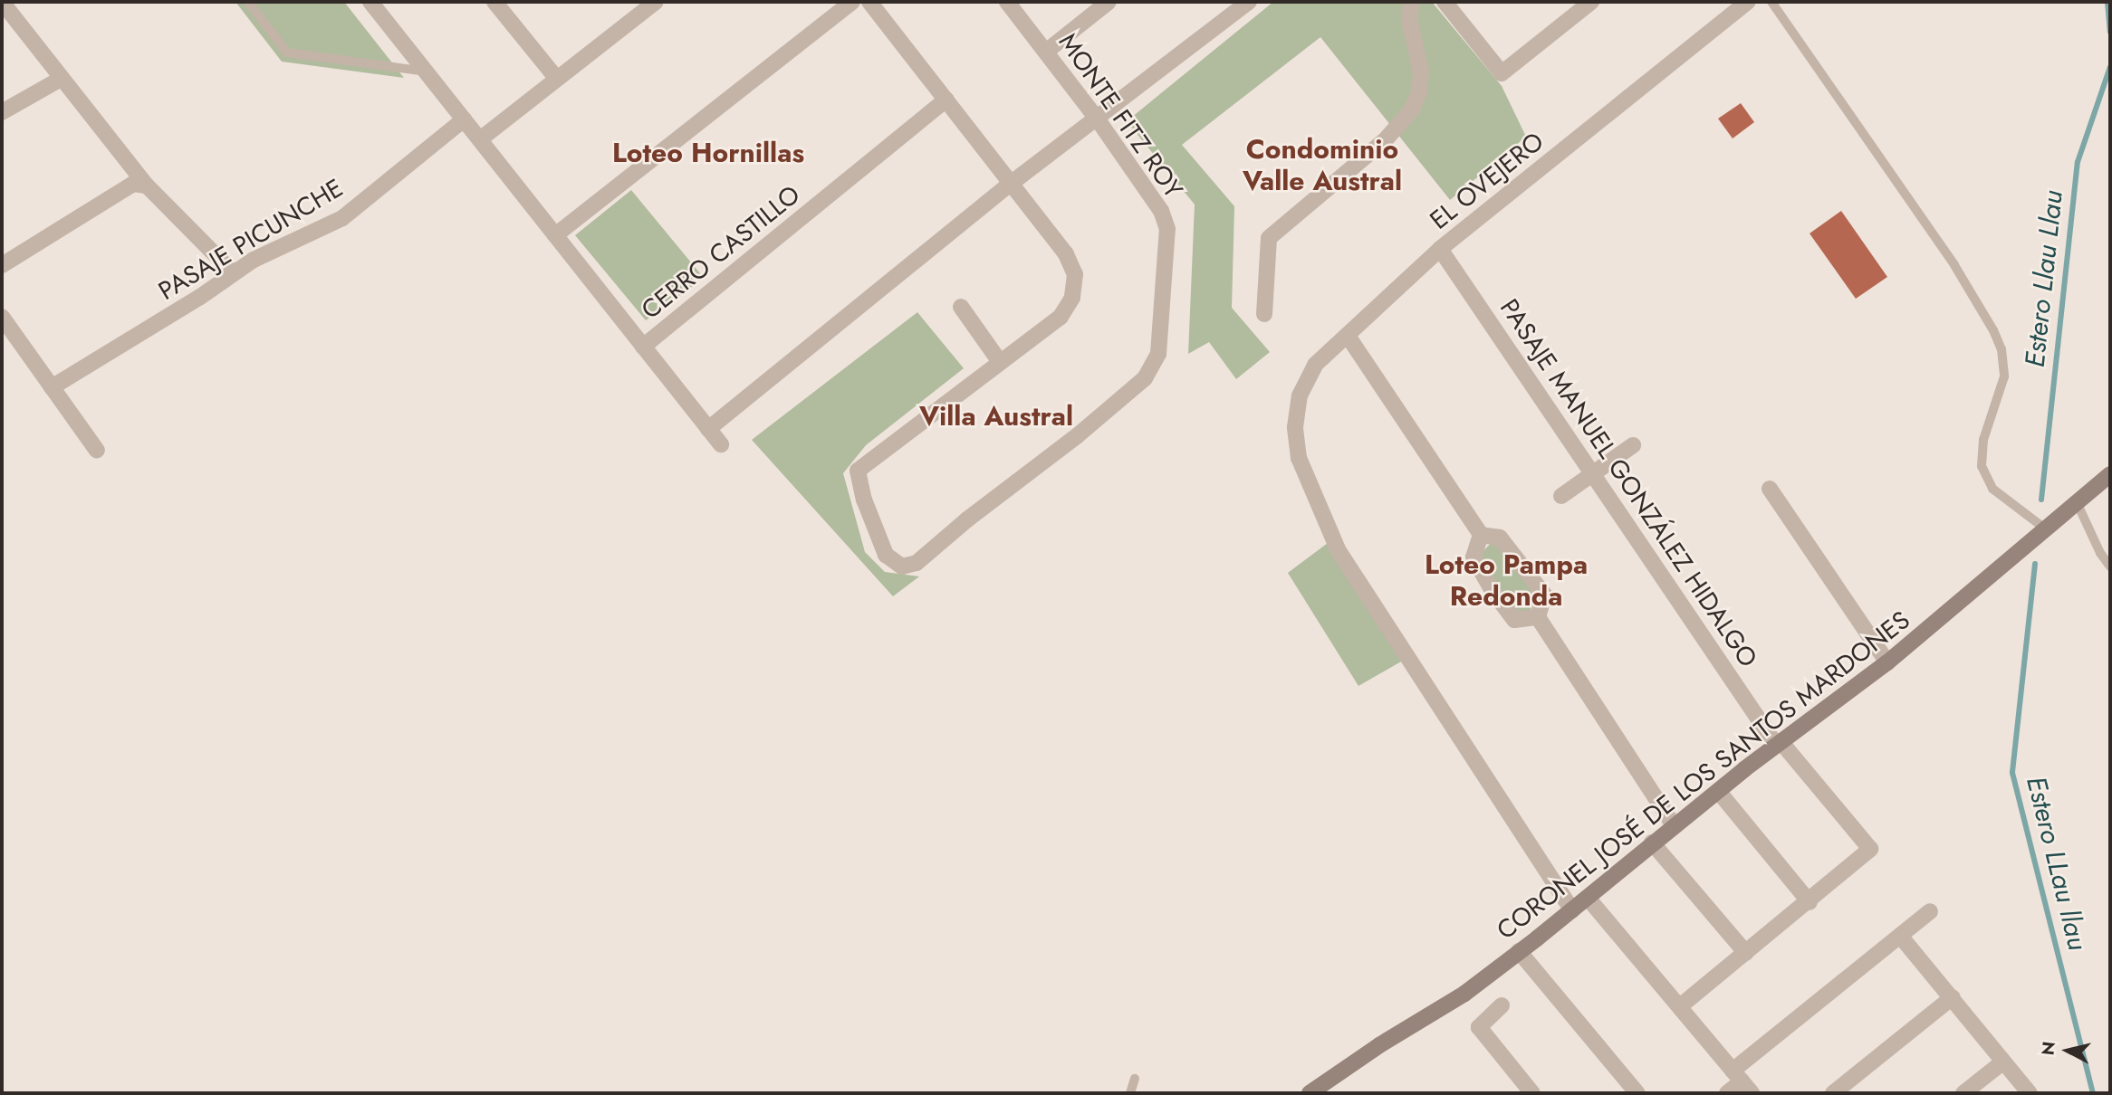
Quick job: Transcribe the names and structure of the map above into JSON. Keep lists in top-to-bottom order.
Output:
{
  "streets": {
    "street": [
      "MONTE FITZ ROY",
      "EL OVEJERO",
      "PASAJE PICUNCHE",
      "CERRO CASTILLO",
      "PASAJE MANUEL GONZÁLEZ HIDALGO",
      "CORONEL JOSÉ DE LOS SANTOS MARDONES"
    ]
  },
  "crossings": [
    ["EL OVEJERO", "PASAJE MANUEL GONZÁLEZ HIDALGO"],
    ["EL OVEJERO", "CORONEL JOSÉ DE LOS SANTOS MARDONES"],
    ["PASAJE MANUEL GONZÁLEZ HIDALGO", "CORONEL JOSÉ DE LOS SANTOS MARDONES"]
  ],
  "districts": [
    "Condominio Valle Austral",
    "Loteo Hornillas",
    "Villa Austral",
    "Loteo Pampa Redonda"
  ],
  "water": ["Estero Llau Llau", "Estero LLau llau"],
  "north": "left"
}
